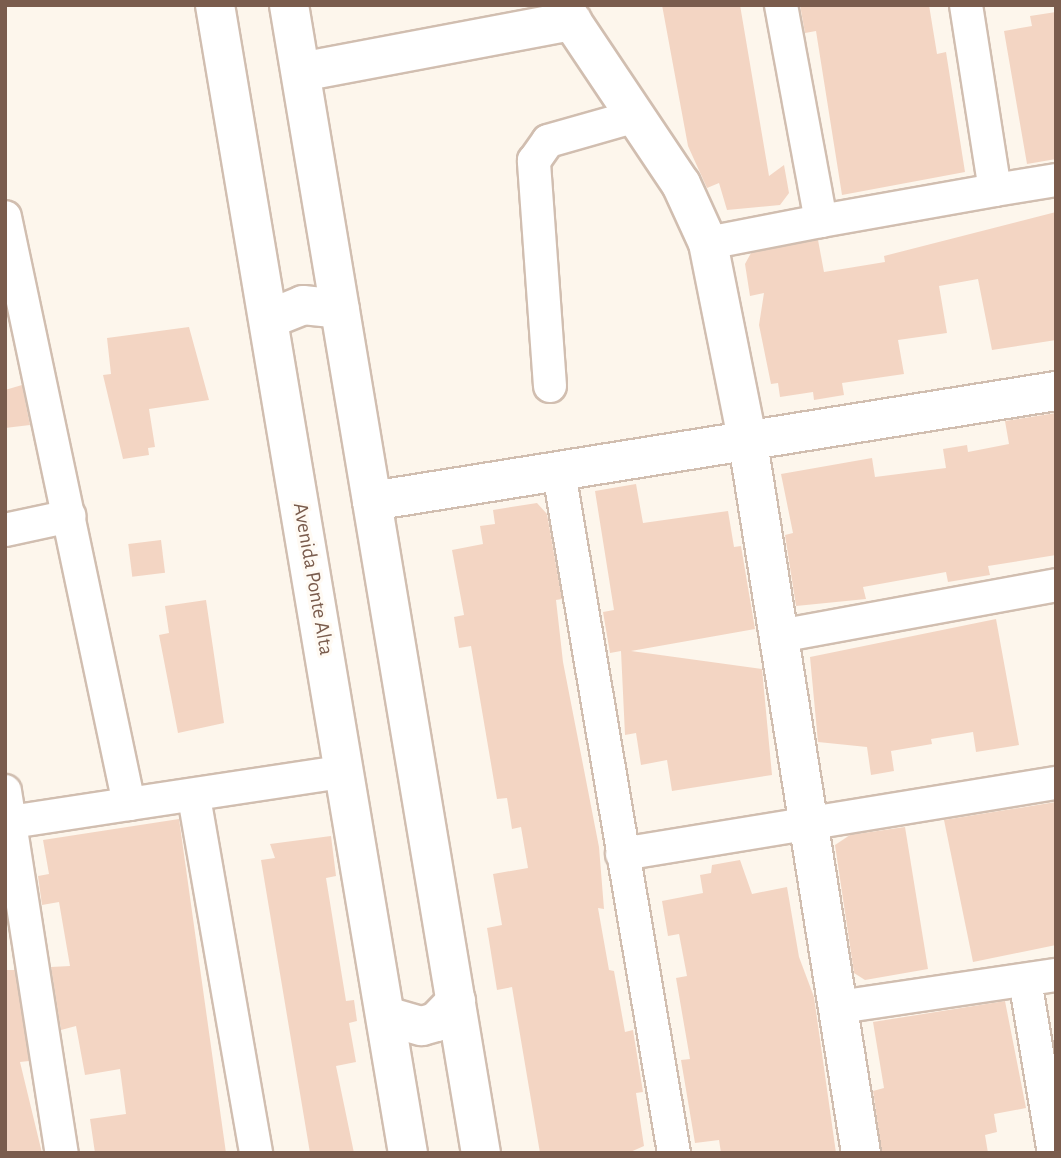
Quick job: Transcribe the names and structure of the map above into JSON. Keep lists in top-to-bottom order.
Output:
{
  "streets": {
    "main road": ["Avenida Ponte Alta"]
  }
}
